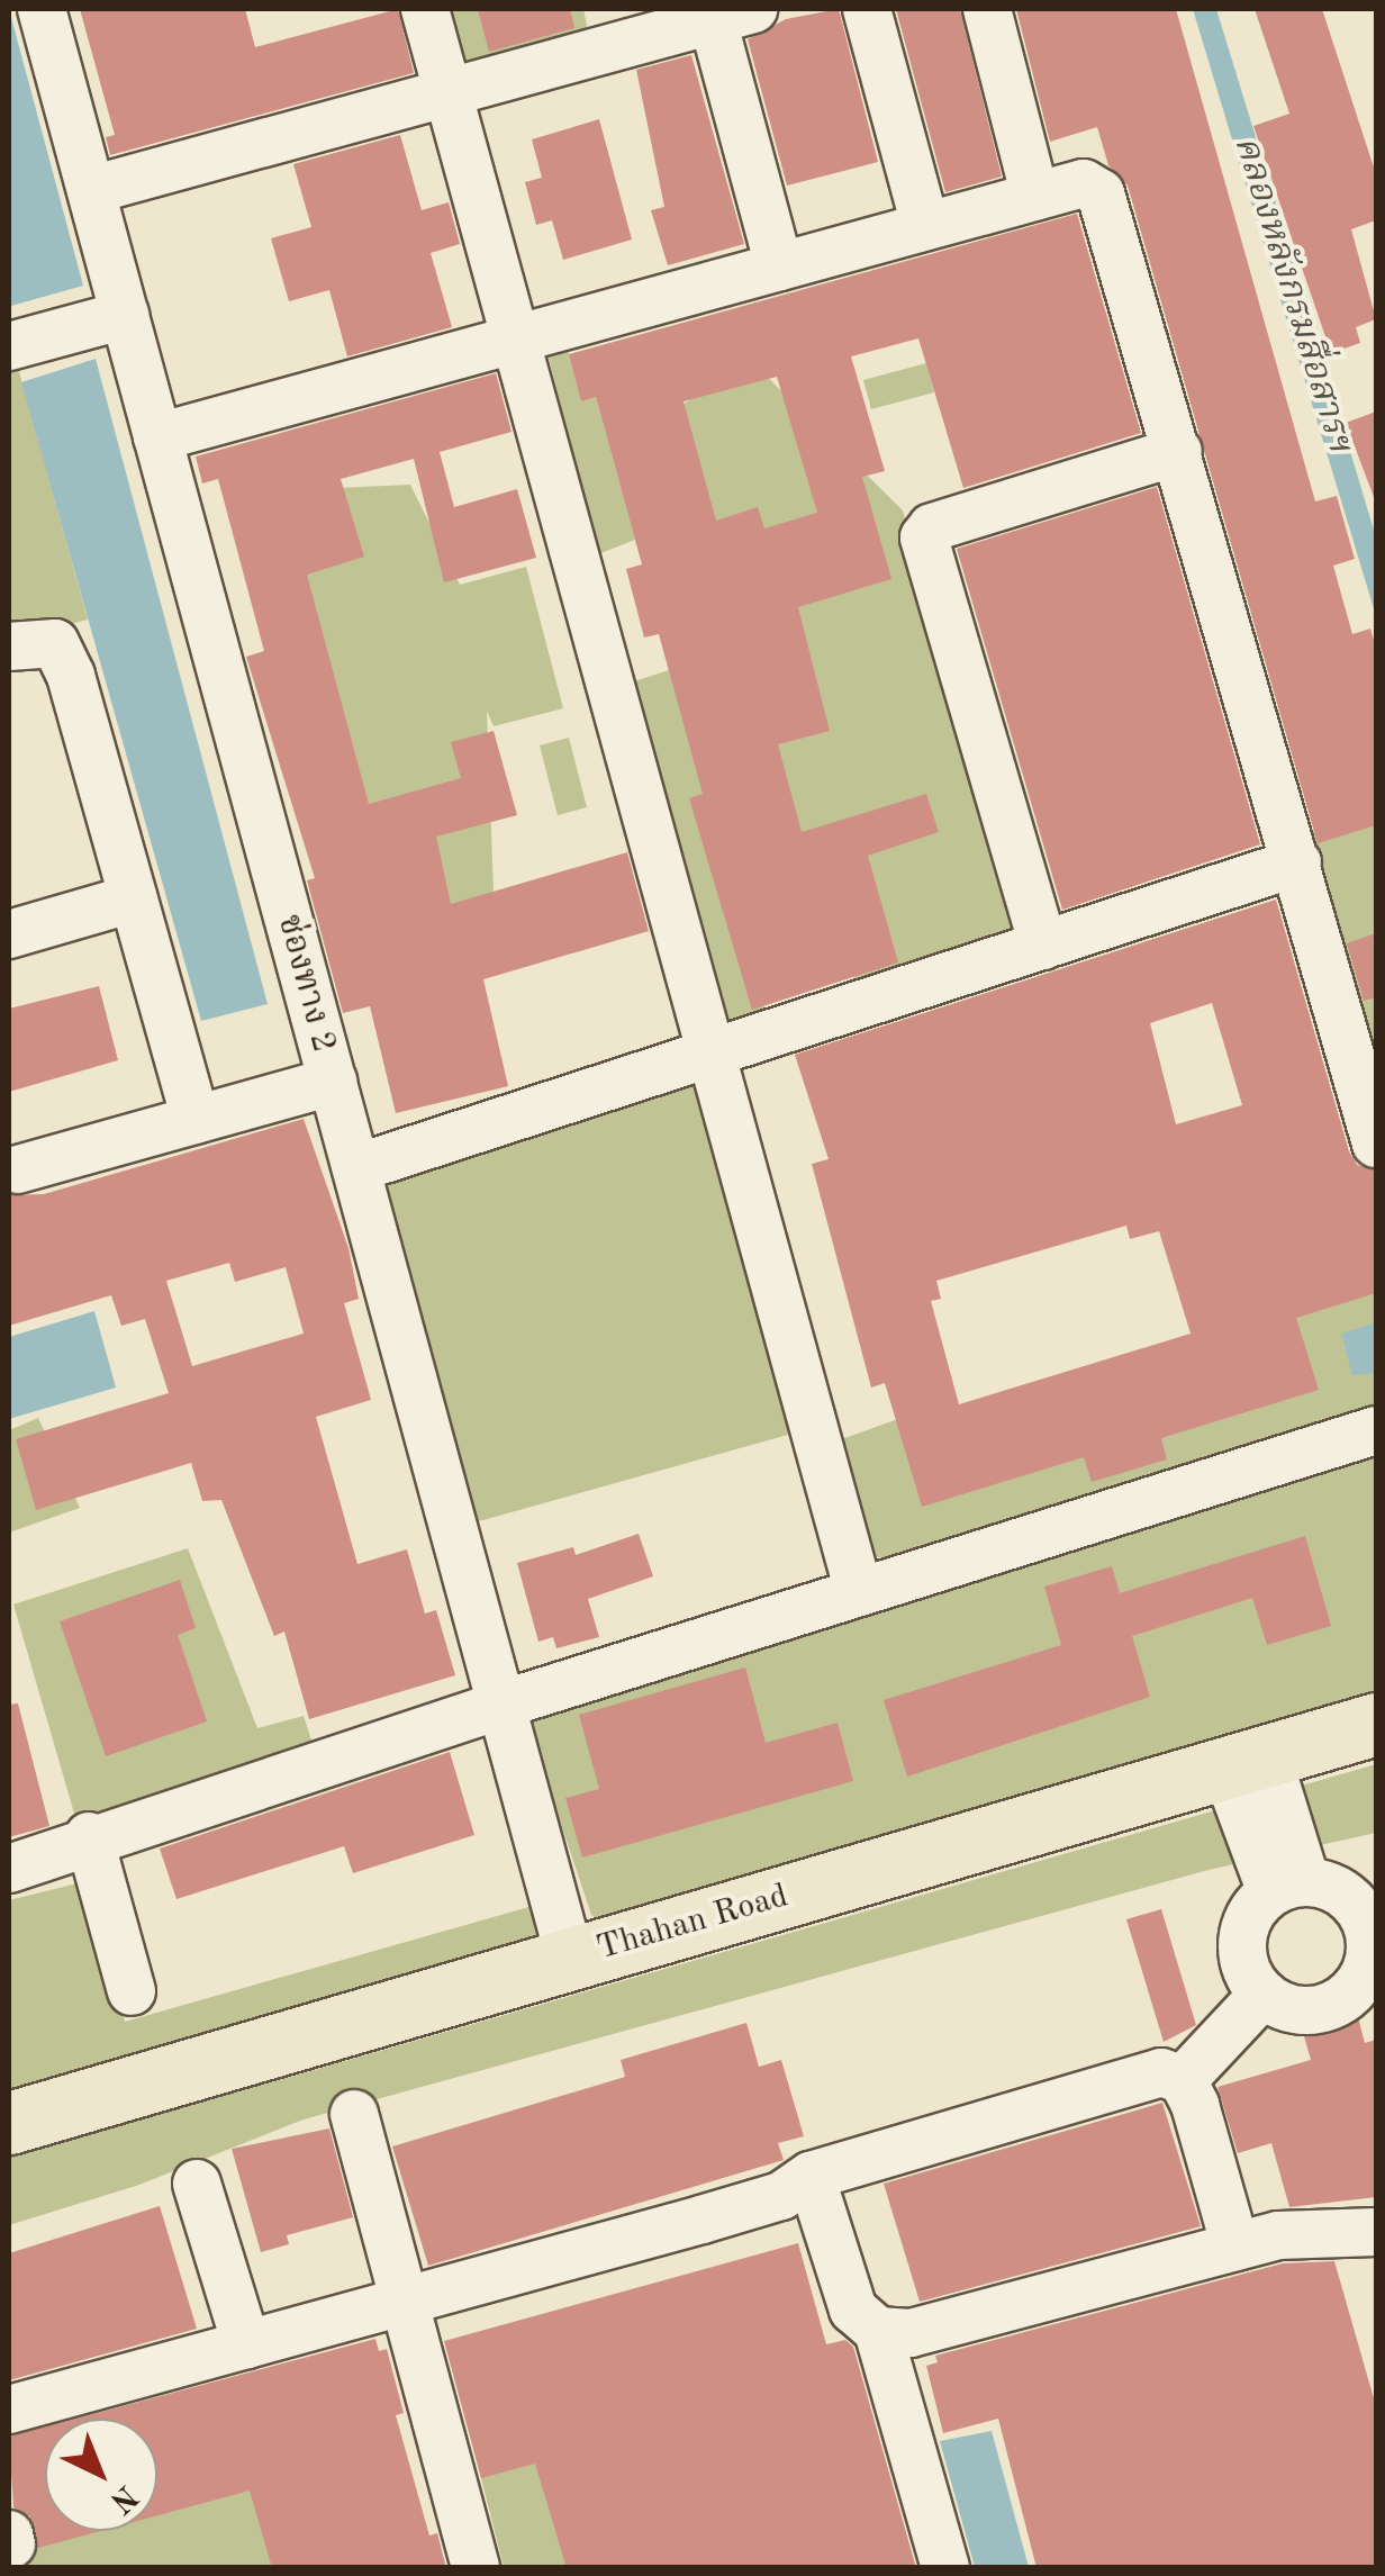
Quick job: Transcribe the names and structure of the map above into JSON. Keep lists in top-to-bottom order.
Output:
{
  "streets": {
    "main road": ["Thahan Road"],
    "lane": ["ช่องทาง 2"]
  },
  "crossings": [
    ["ช่องทาง 2", "Thahan Road"]
  ],
  "water": ["คลองหลังกรมสื่อสารฯ"],
  "north": "bottom right"
}
